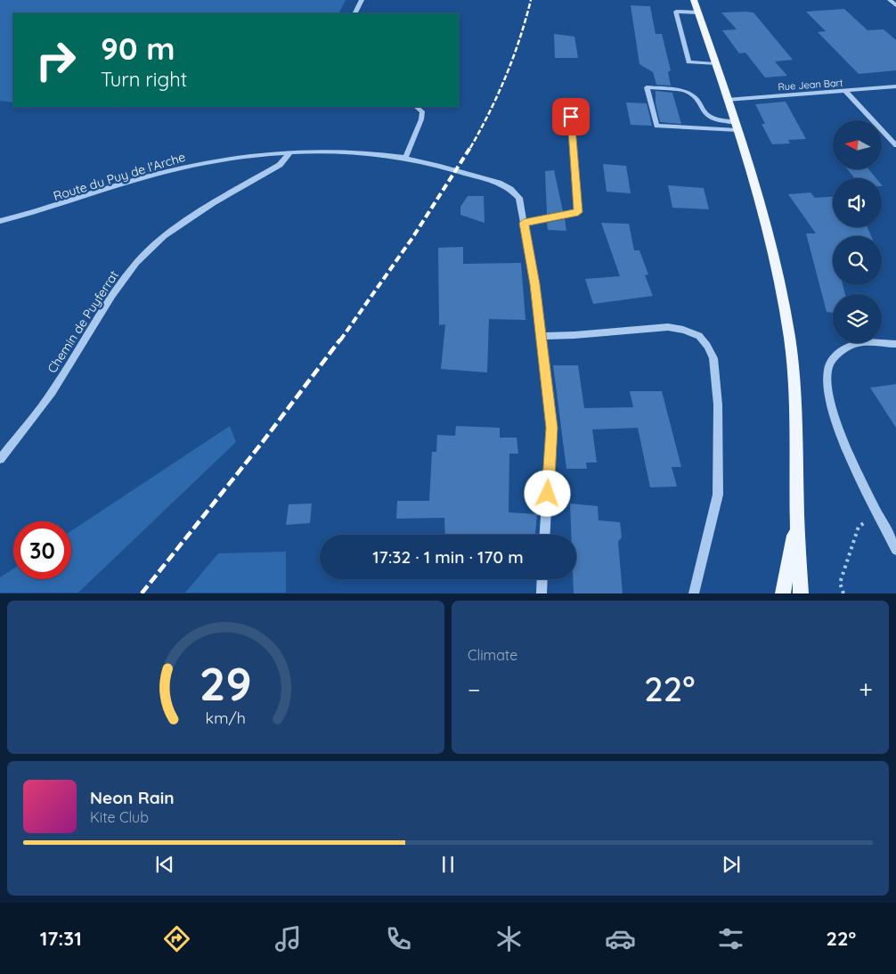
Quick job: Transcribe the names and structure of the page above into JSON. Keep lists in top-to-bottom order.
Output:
{
  "streets": {
    "street": ["Rue Jean Bart", "Route du Puy de l'Arche", "Chemin de Puyferrat"]
  },
  "crossings": [
    ["Route du Puy de l'Arche", "Chemin de Puyferrat"]
  ],
  "north": "left",
  "page": {
    "turn": ["90 m", "Turn right"],
    "limit": "30",
    "trip": "17:32 · 1 min · 170 m",
    "tile": "Climate",
    "heat": ["−", "22°", "+"],
    "song": ["Neon Rain", "Kite Club"],
    "tabs": ["17:31", "22°"],
    "gauge": ["29", "km/h"]
  }
}
